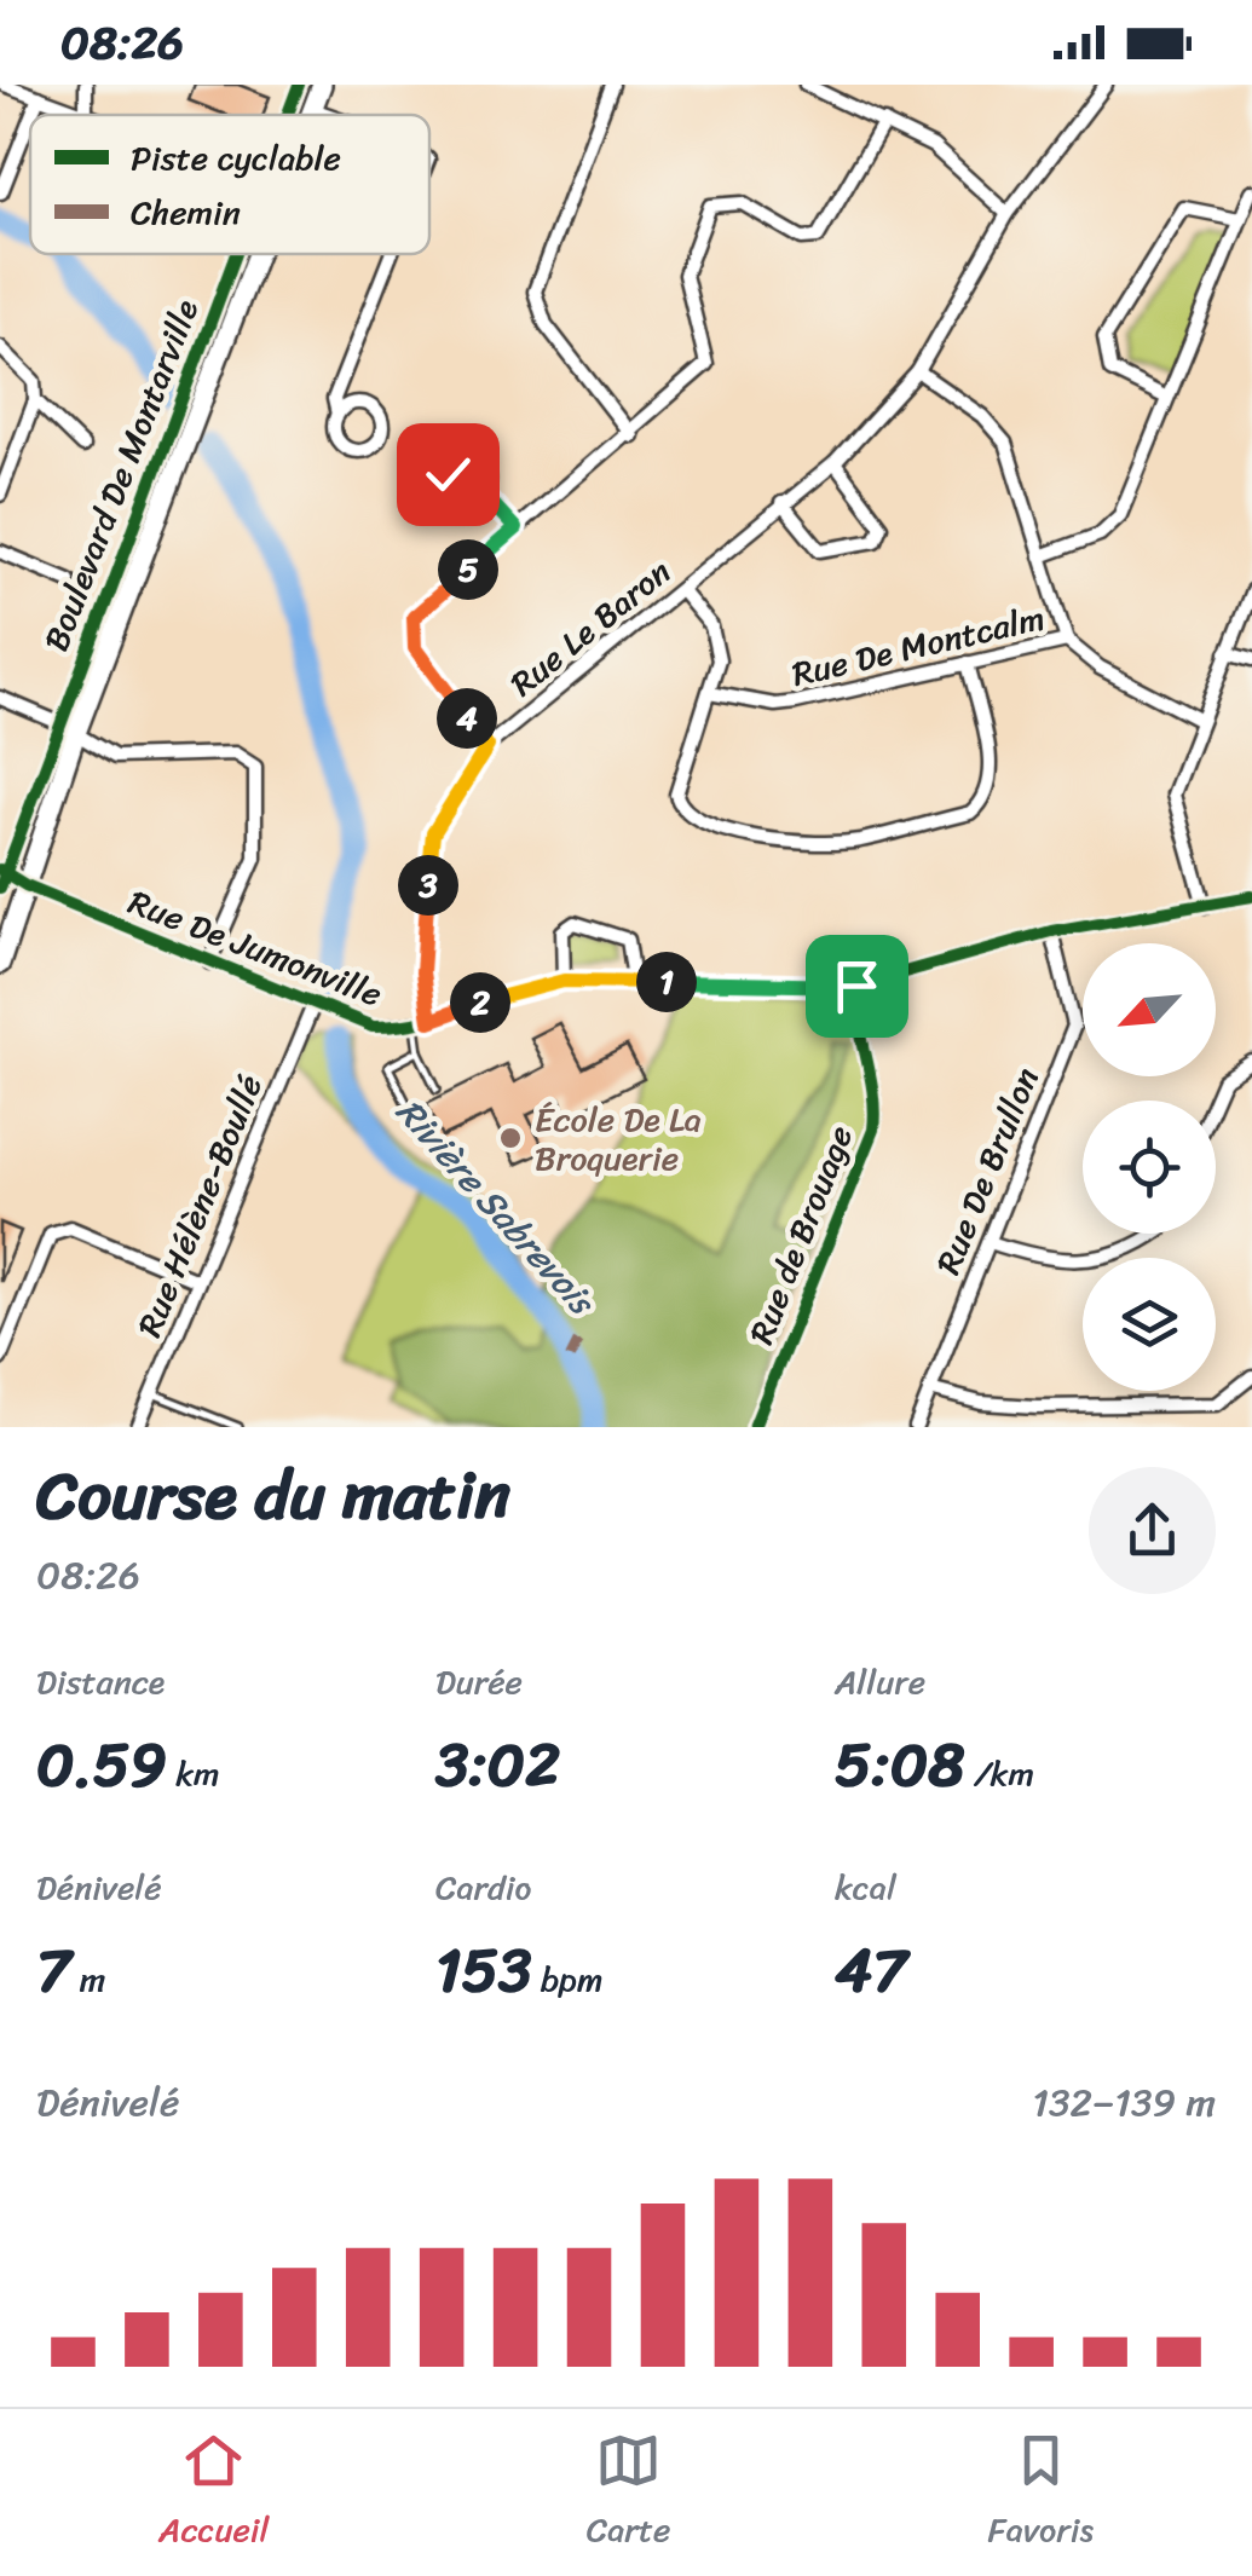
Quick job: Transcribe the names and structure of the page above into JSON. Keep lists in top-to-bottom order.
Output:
{
  "streets": {
    "street": [
      "Boulevard De Montarville",
      "Rue Le Baron",
      "Rue De Montcalm",
      "Rue De Jumonville",
      "Rue De Brullon",
      "Rue Hélène-Boullé",
      "Rue de Brouage"
    ]
  },
  "crossings": [
    ["Boulevard De Montarville", "Rue De Jumonville"],
    ["Rue Le Baron", "Rue De Jumonville"],
    ["Rue De Jumonville", "Rue De Brullon"],
    ["Rue De Jumonville", "Rue Hélène-Boullé"],
    ["Rue De Jumonville", "Rue de Brouage"]
  ],
  "water": ["Rivière Sabrevois"],
  "places": ["École De La Broquerie"],
  "legend": ["Piste cyclable", "Chemin"],
  "north": "bottom left",
  "page": {
    "status": "08:26",
    "pins": [
      "5",
      "4",
      "3",
      "1",
      "2"
    ],
    "heading": ["Course du matin", "08:26"],
    "stats": [
      ["Distance", "0.59 km"],
      ["Durée", "3:02"],
      ["Allure", "5:08 /km"],
      ["Dénivelé", "7 m"],
      ["Cardio", "153 bpm"],
      ["kcal", "47"]
    ],
    "chart": ["Dénivelé", "132–139 m"],
    "tabs": ["Accueil", "Carte", "Favoris"]
  }
}
